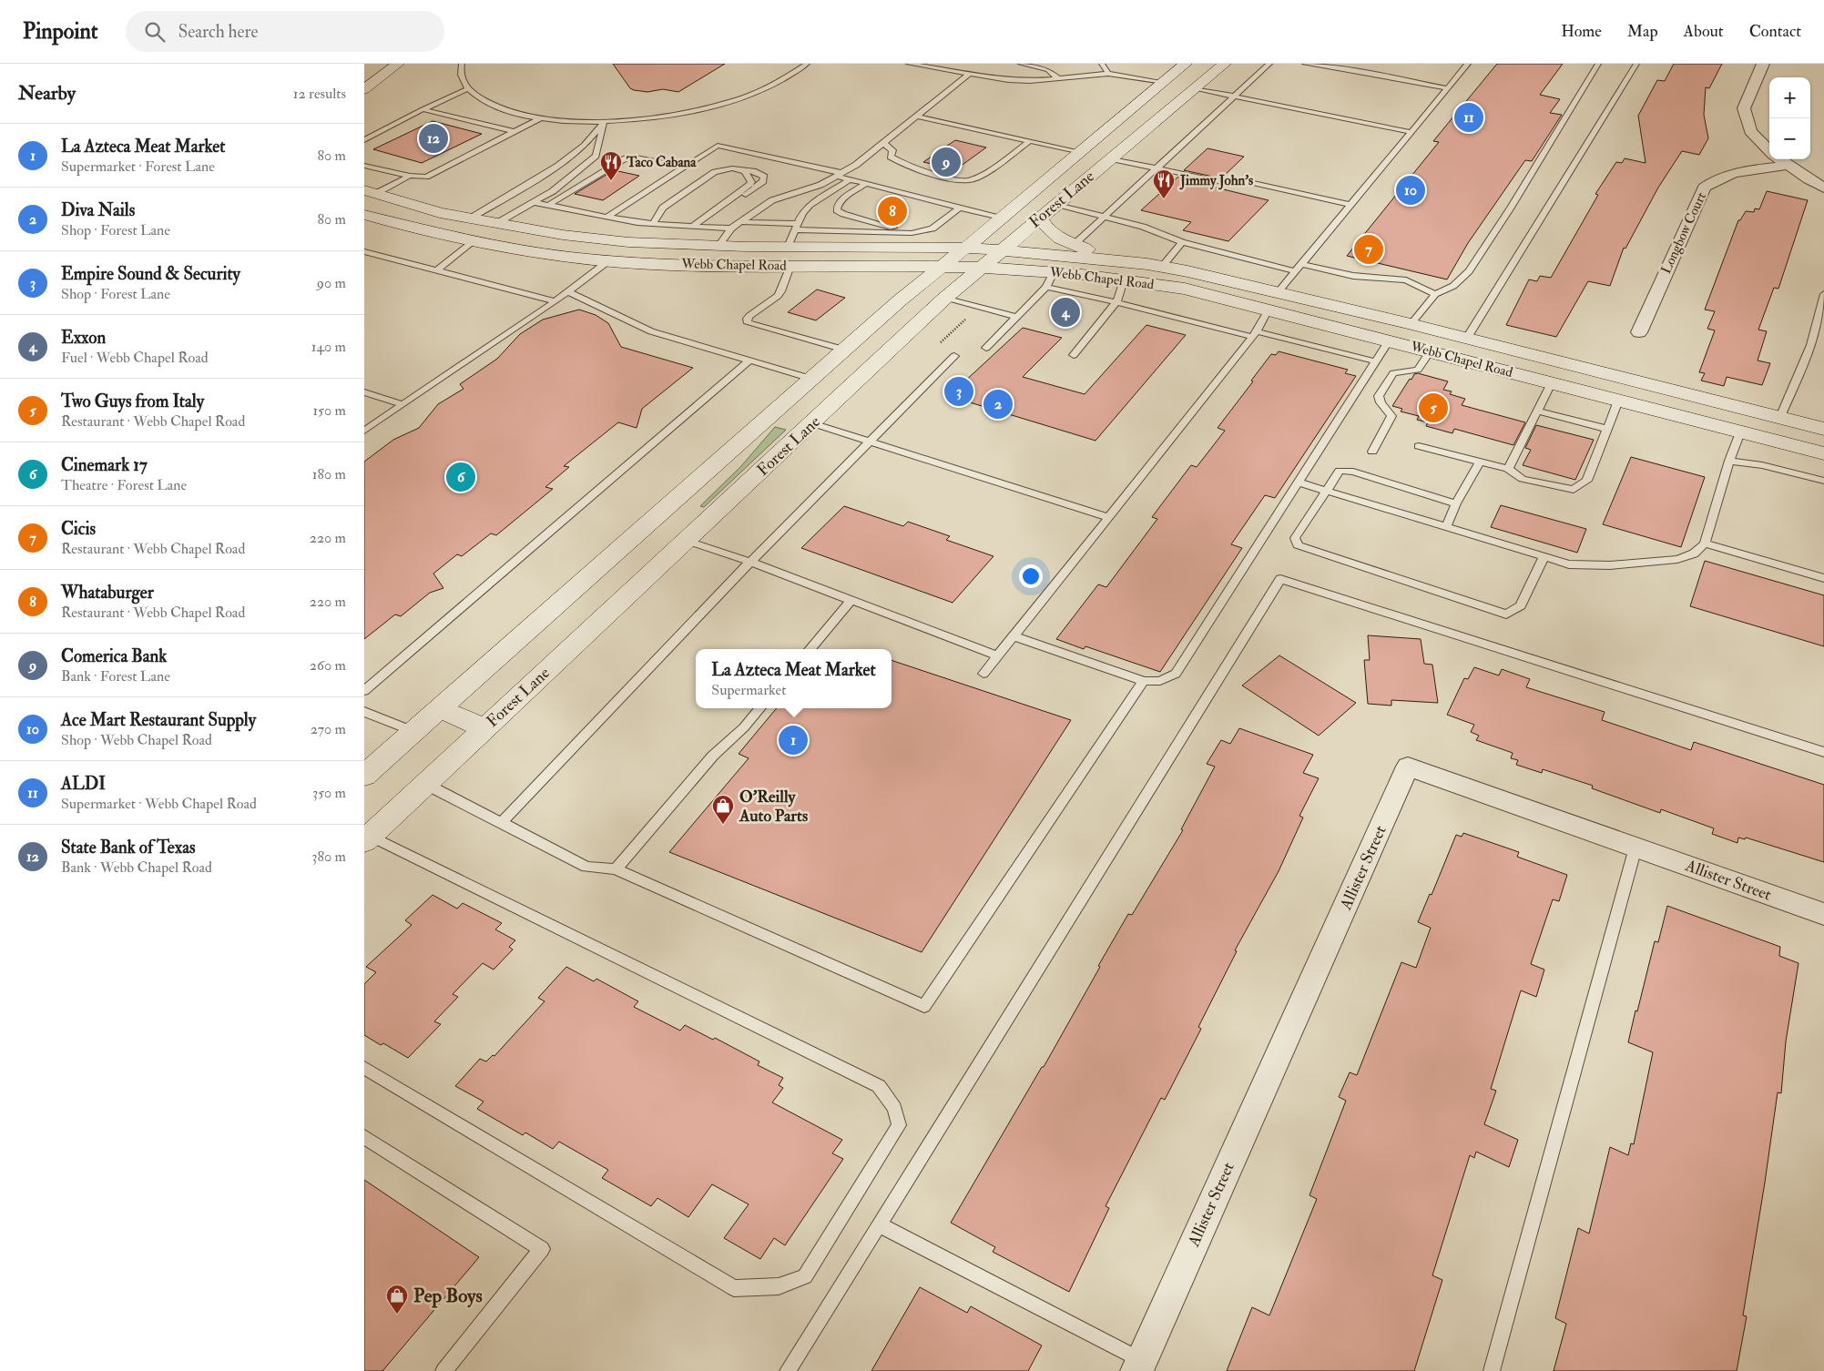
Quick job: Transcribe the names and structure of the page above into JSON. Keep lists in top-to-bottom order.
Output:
{
  "streets": {
    "main road": ["Forest Lane", "Webb Chapel Road"],
    "street": ["Longbow Court", "Allister Street"]
  },
  "crossings": [
    ["Forest Lane", "Webb Chapel Road"]
  ],
  "places": {
    "restaurant": ["Taco Cabana", "Jimmy John's"],
    "shop": ["O'Reilly Auto Parts", "Pep Boys"]
  },
  "page": {
    "header": "Pinpoint",
    "search": "Search here",
    "nav": [
      "Home",
      "Map",
      "About",
      "Contact"
    ],
    "heading": ["Nearby", "12 results"],
    "map_buttons": ["+", "−"],
    "pins": [
      "11",
      "12",
      "9",
      "10",
      "8",
      "7",
      "4",
      "3",
      "2",
      "5",
      "6",
      "1"
    ],
    "list": [
      {
        "mark": "1",
        "name": "La Azteca Meat Market",
        "note": "Supermarket · Forest Lane",
        "value": "80 m"
      },
      {
        "mark": "2",
        "name": "Diva Nails",
        "note": "Shop · Forest Lane",
        "value": "80 m"
      },
      {
        "mark": "3",
        "name": "Empire Sound & Security",
        "note": "Shop · Forest Lane",
        "value": "90 m"
      },
      {
        "mark": "4",
        "name": "Exxon",
        "note": "Fuel · Webb Chapel Road",
        "value": "140 m"
      },
      {
        "mark": "5",
        "name": "Two Guys from Italy",
        "note": "Restaurant · Webb Chapel Road",
        "value": "150 m"
      },
      {
        "mark": "6",
        "name": "Cinemark 17",
        "note": "Theatre · Forest Lane",
        "value": "180 m"
      },
      {
        "mark": "7",
        "name": "Cicis",
        "note": "Restaurant · Webb Chapel Road",
        "value": "220 m"
      },
      {
        "mark": "8",
        "name": "Whataburger",
        "note": "Restaurant · Webb Chapel Road",
        "value": "220 m"
      },
      {
        "mark": "9",
        "name": "Comerica Bank",
        "note": "Bank · Forest Lane",
        "value": "260 m"
      },
      {
        "mark": "10",
        "name": "Ace Mart Restaurant Supply",
        "note": "Shop · Webb Chapel Road",
        "value": "270 m"
      },
      {
        "mark": "11",
        "name": "ALDI",
        "note": "Supermarket · Webb Chapel Road",
        "value": "350 m"
      },
      {
        "mark": "12",
        "name": "State Bank of Texas",
        "note": "Bank · Webb Chapel Road",
        "value": "380 m"
      }
    ],
    "popup": ["La Azteca Meat Market", "Supermarket"]
  }
}
